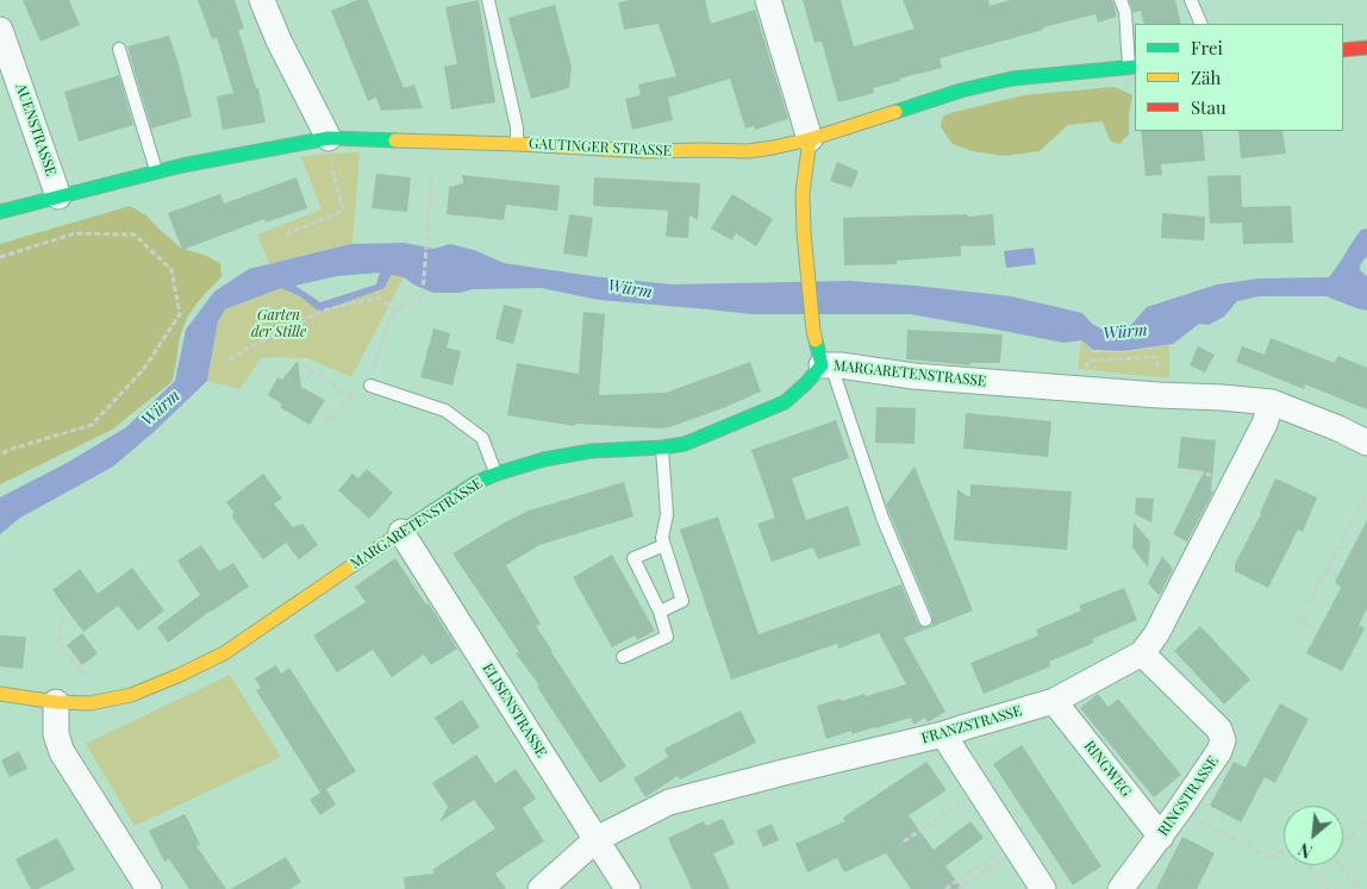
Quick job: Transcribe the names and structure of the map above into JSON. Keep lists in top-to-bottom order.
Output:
{
  "streets": {
    "main road": ["GAUTINGER STRASSE", "MARGARETENSTRASSE"],
    "street": [
      "AUENSTRASSE",
      "ELISENSTRASSE",
      "FRANZSTRASSE",
      "RINGWEG",
      "RINGSTRASSE"
    ]
  },
  "crossings": [
    ["AUENSTRASSE", "GAUTINGER STRASSE"],
    ["MARGARETENSTRASSE", "ELISENSTRASSE"],
    ["MARGARETENSTRASSE", "FRANZSTRASSE"],
    ["ELISENSTRASSE", "FRANZSTRASSE"],
    ["FRANZSTRASSE", "RINGWEG"],
    ["FRANZSTRASSE", "RINGSTRASSE"],
    ["RINGWEG", "RINGSTRASSE"]
  ],
  "water": ["Würm"],
  "parks": ["Garten der Stille"],
  "legend": ["Frei", "Zäh", "Stau"],
  "north": "bottom left"
}
